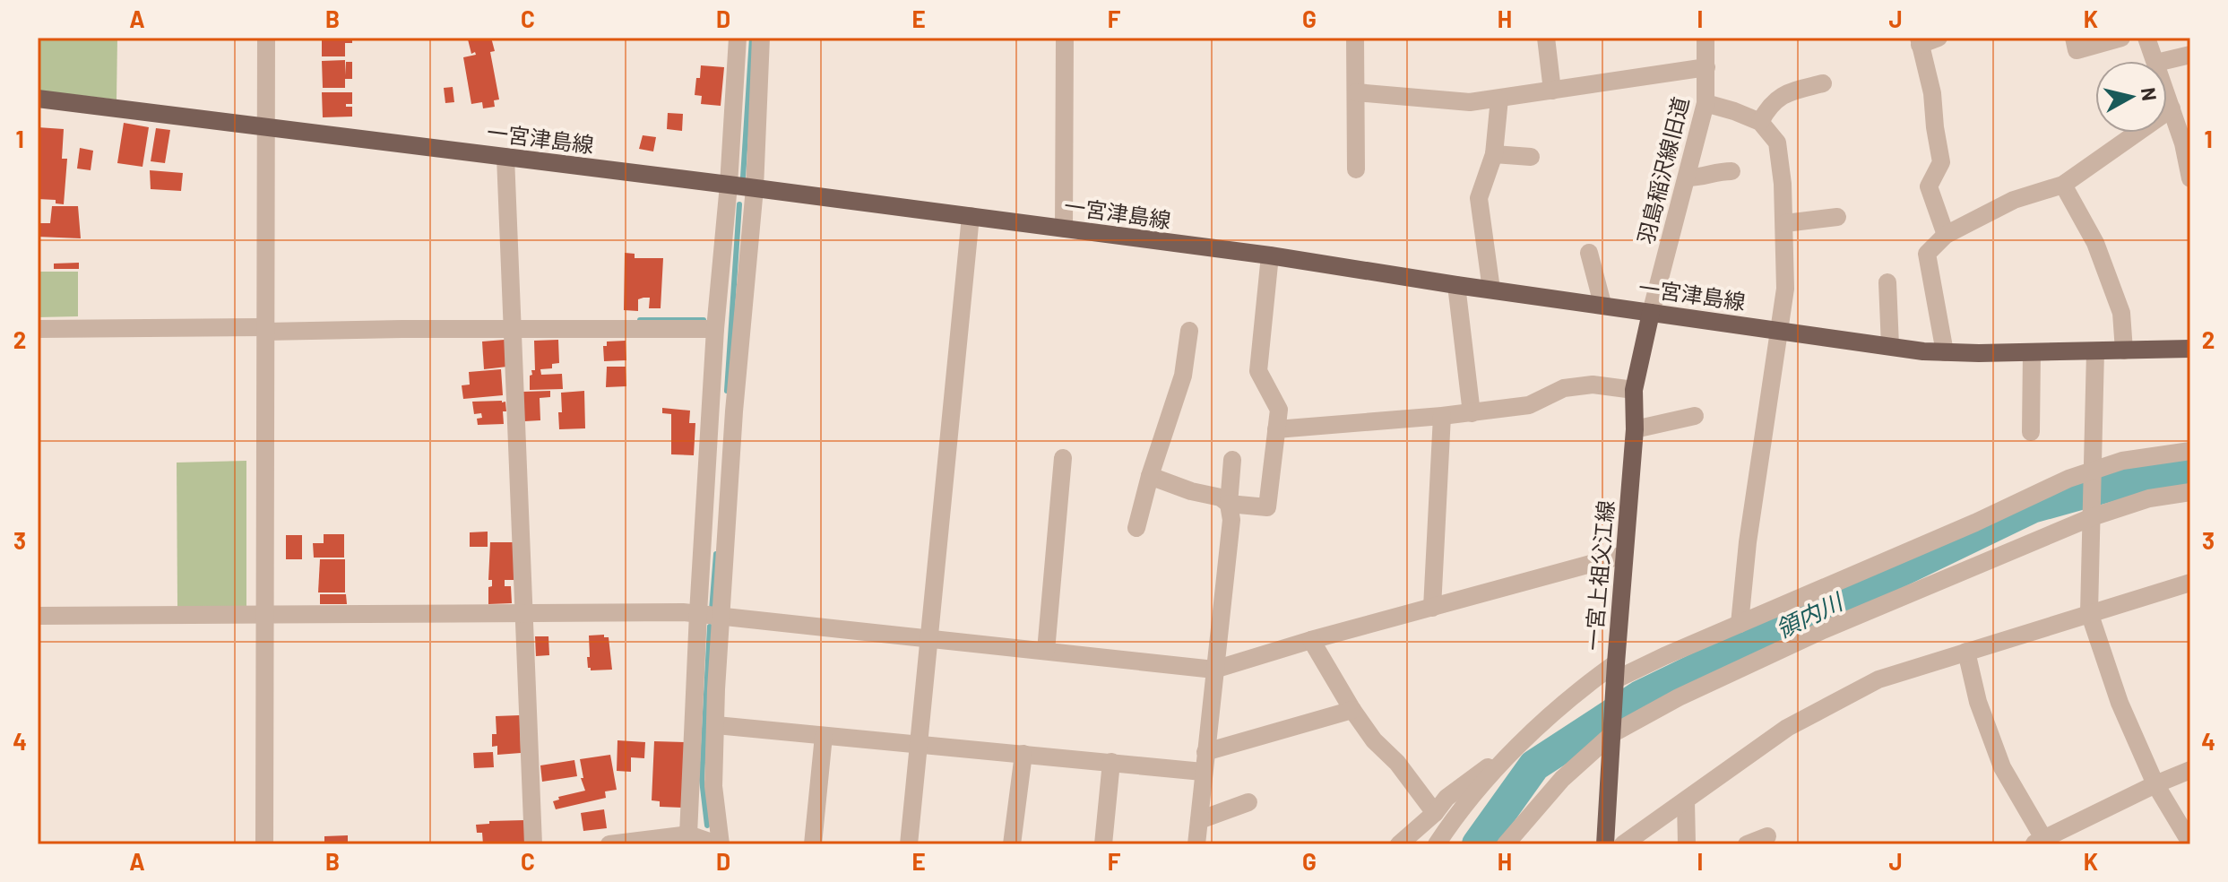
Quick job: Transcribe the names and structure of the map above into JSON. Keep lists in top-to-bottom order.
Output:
{
  "streets": {
    "main road": ["一宮津島線", "一宮上祖父江線"],
    "street": ["羽島稲沢線旧道"]
  },
  "crossings": [
    ["一宮津島線", "羽島稲沢線旧道"],
    ["一宮津島線", "一宮上祖父江線"],
    ["羽島稲沢線旧道", "一宮上祖父江線"]
  ],
  "water": ["領内川"],
  "north": "right",
  "grid": {
    "columns": [
      "A",
      "B",
      "C",
      "D",
      "E",
      "F",
      "G",
      "H",
      "I",
      "J",
      "K"
    ],
    "rows": [
      "1",
      "2",
      "3",
      "4"
    ]
  }
}
